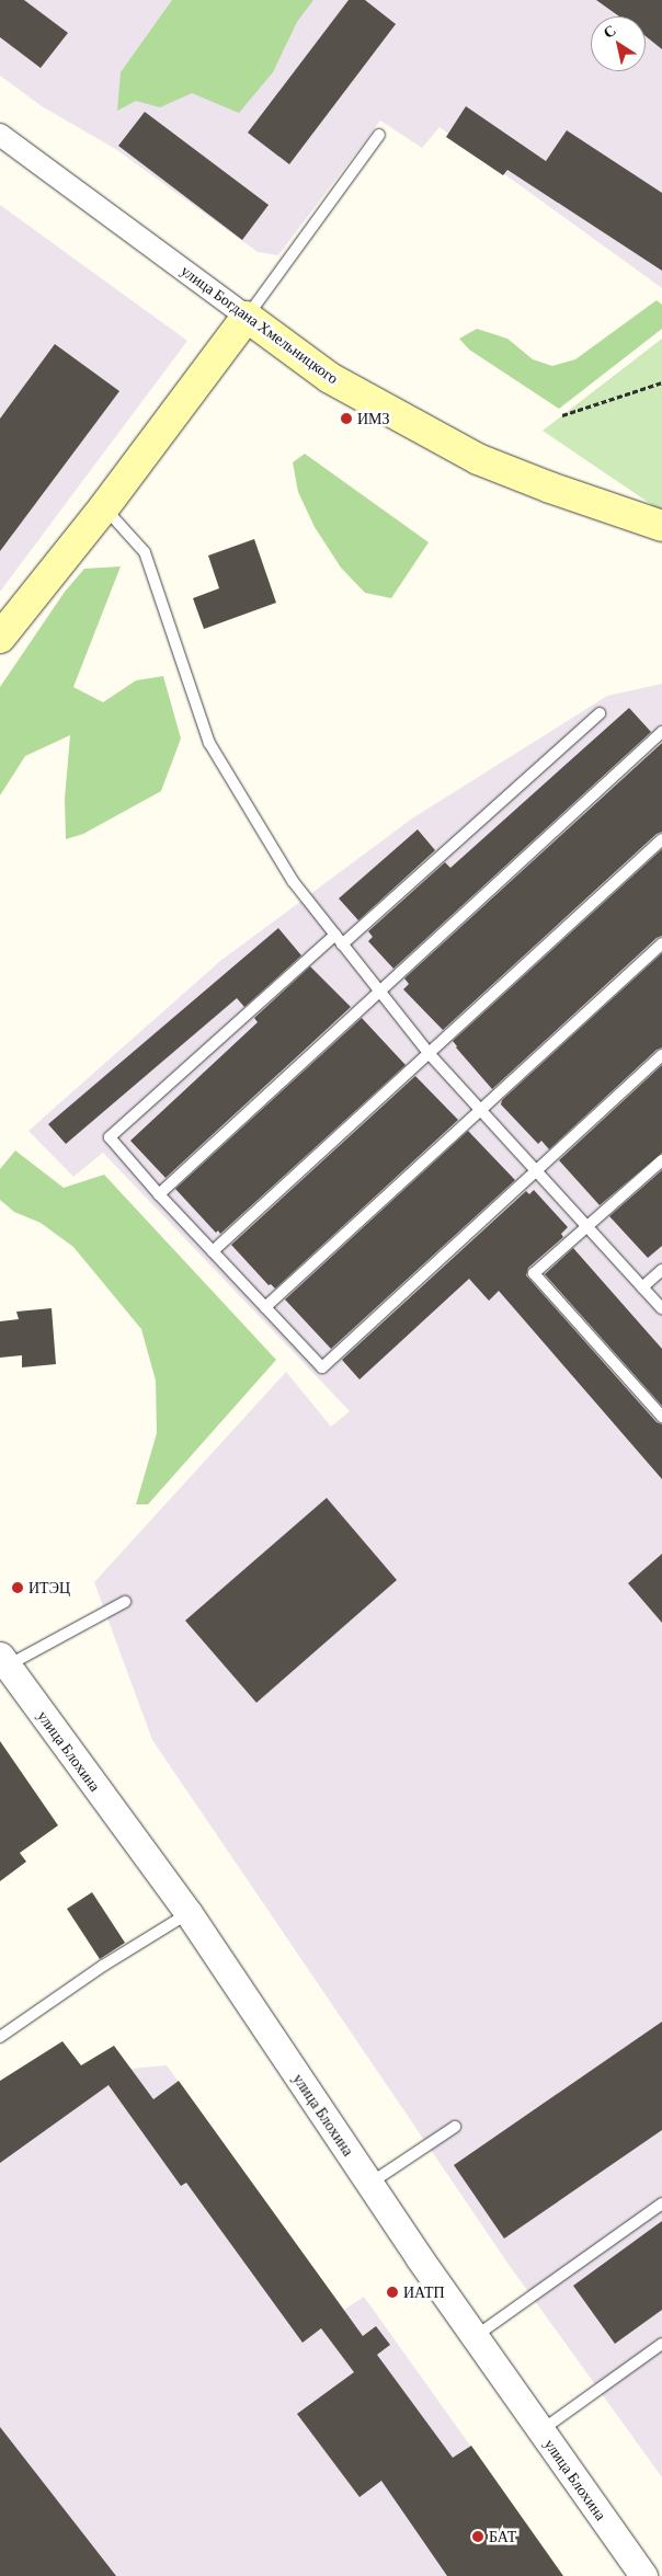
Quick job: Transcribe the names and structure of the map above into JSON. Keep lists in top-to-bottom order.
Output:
{
  "streets": {
    "main road": ["улица Богдана Хмельницкого"],
    "street": ["улица Блохина"]
  },
  "places": [
    "ИМЗ",
    "ИТЭЦ",
    "ИАТП",
    "БАТ"
  ],
  "north": "top left"
}
